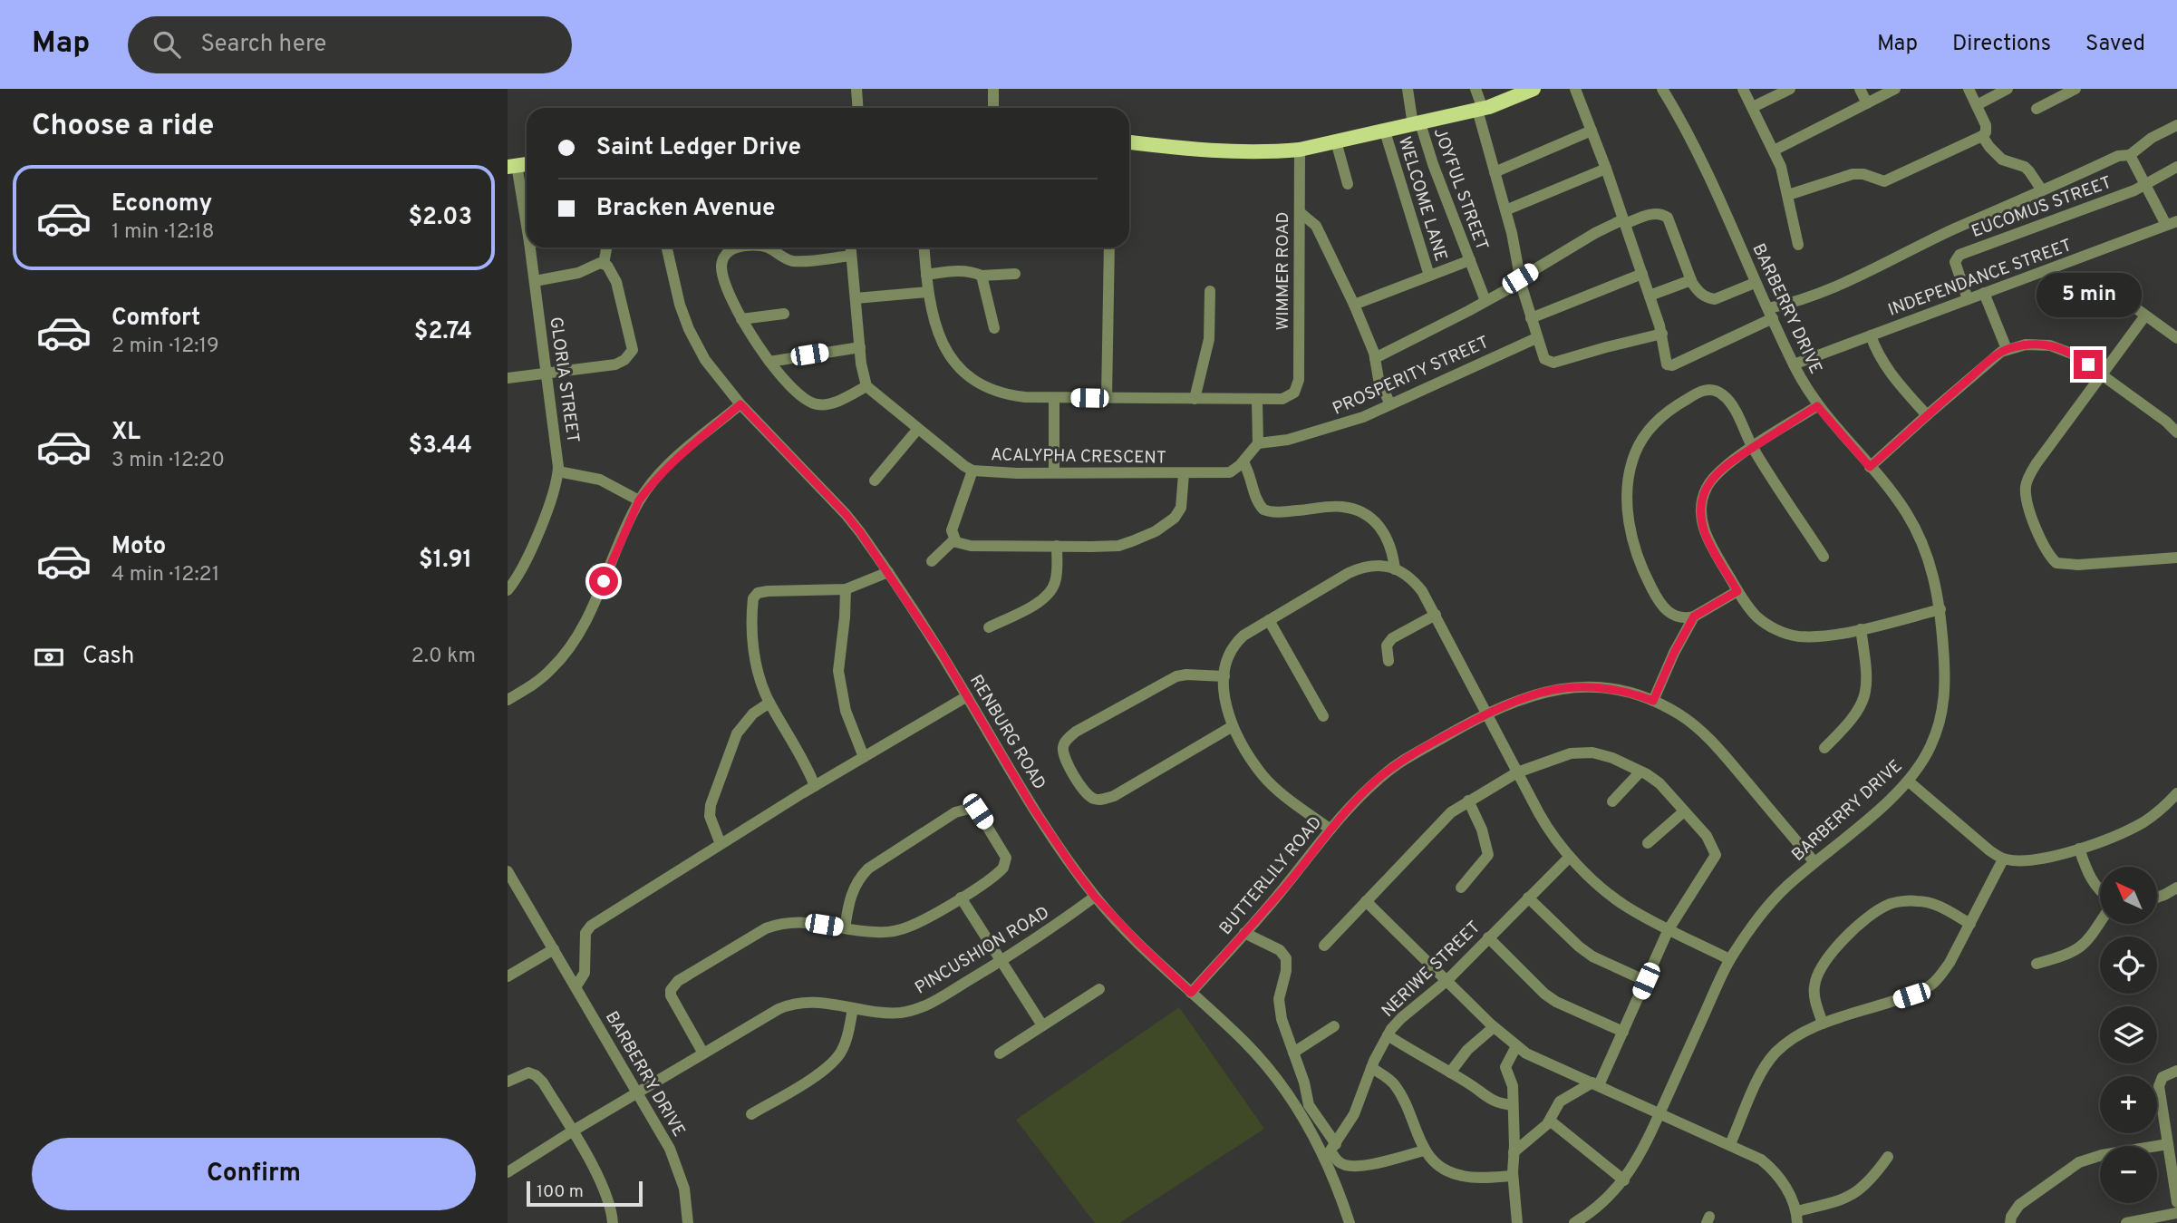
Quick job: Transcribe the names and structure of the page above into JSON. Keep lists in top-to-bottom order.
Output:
{
  "streets": {
    "street": [
      "JOYFUL STREET",
      "WELCOME LANE",
      "EUCOMUS STREET",
      "WIMMER ROAD",
      "INDEPENDANCE STREET",
      "BARBERRY DRIVE",
      "PROSPERITY STREET",
      "GLORIA STREET",
      "ACALYPHA CRESCENT",
      "RENBURG ROAD",
      "BUTTERLILY ROAD",
      "PINCUSHION ROAD",
      "NERIWE STREET"
    ]
  },
  "crossings": [
    ["EUCOMUS STREET", "INDEPENDANCE STREET"],
    ["INDEPENDANCE STREET", "BARBERRY DRIVE"],
    ["BARBERRY DRIVE", "BUTTERLILY ROAD"],
    ["BARBERRY DRIVE", "PINCUSHION ROAD"],
    ["PROSPERITY STREET", "ACALYPHA CRESCENT"],
    ["RENBURG ROAD", "BUTTERLILY ROAD"],
    ["RENBURG ROAD", "PINCUSHION ROAD"],
    ["RENBURG ROAD", "NERIWE STREET"]
  ],
  "scale_bar": "100 m",
  "north": "top left",
  "page": {
    "header": "Map",
    "search": "Search here",
    "nav": ["Map", "Directions", "Saved"],
    "heading": "Choose a ride",
    "banner": ["Saint Ledger Drive", "Bracken Avenue"],
    "list": [
      {
        "name": "Economy",
        "note": "1 min · 12:18",
        "value": "$2.03"
      },
      {
        "name": "Comfort",
        "note": "2 min · 12:19",
        "value": "$2.74"
      },
      {
        "name": "XL",
        "note": "3 min · 12:20",
        "value": "$3.44"
      },
      {
        "name": "Moto",
        "note": "4 min · 12:21",
        "value": "$1.91"
      }
    ],
    "bubble": "5 min",
    "pay": ["Cash", "2.0 km"],
    "map_buttons": ["+", "−"],
    "buttons": "Confirm",
    "scale": "100 m"
  }
}
